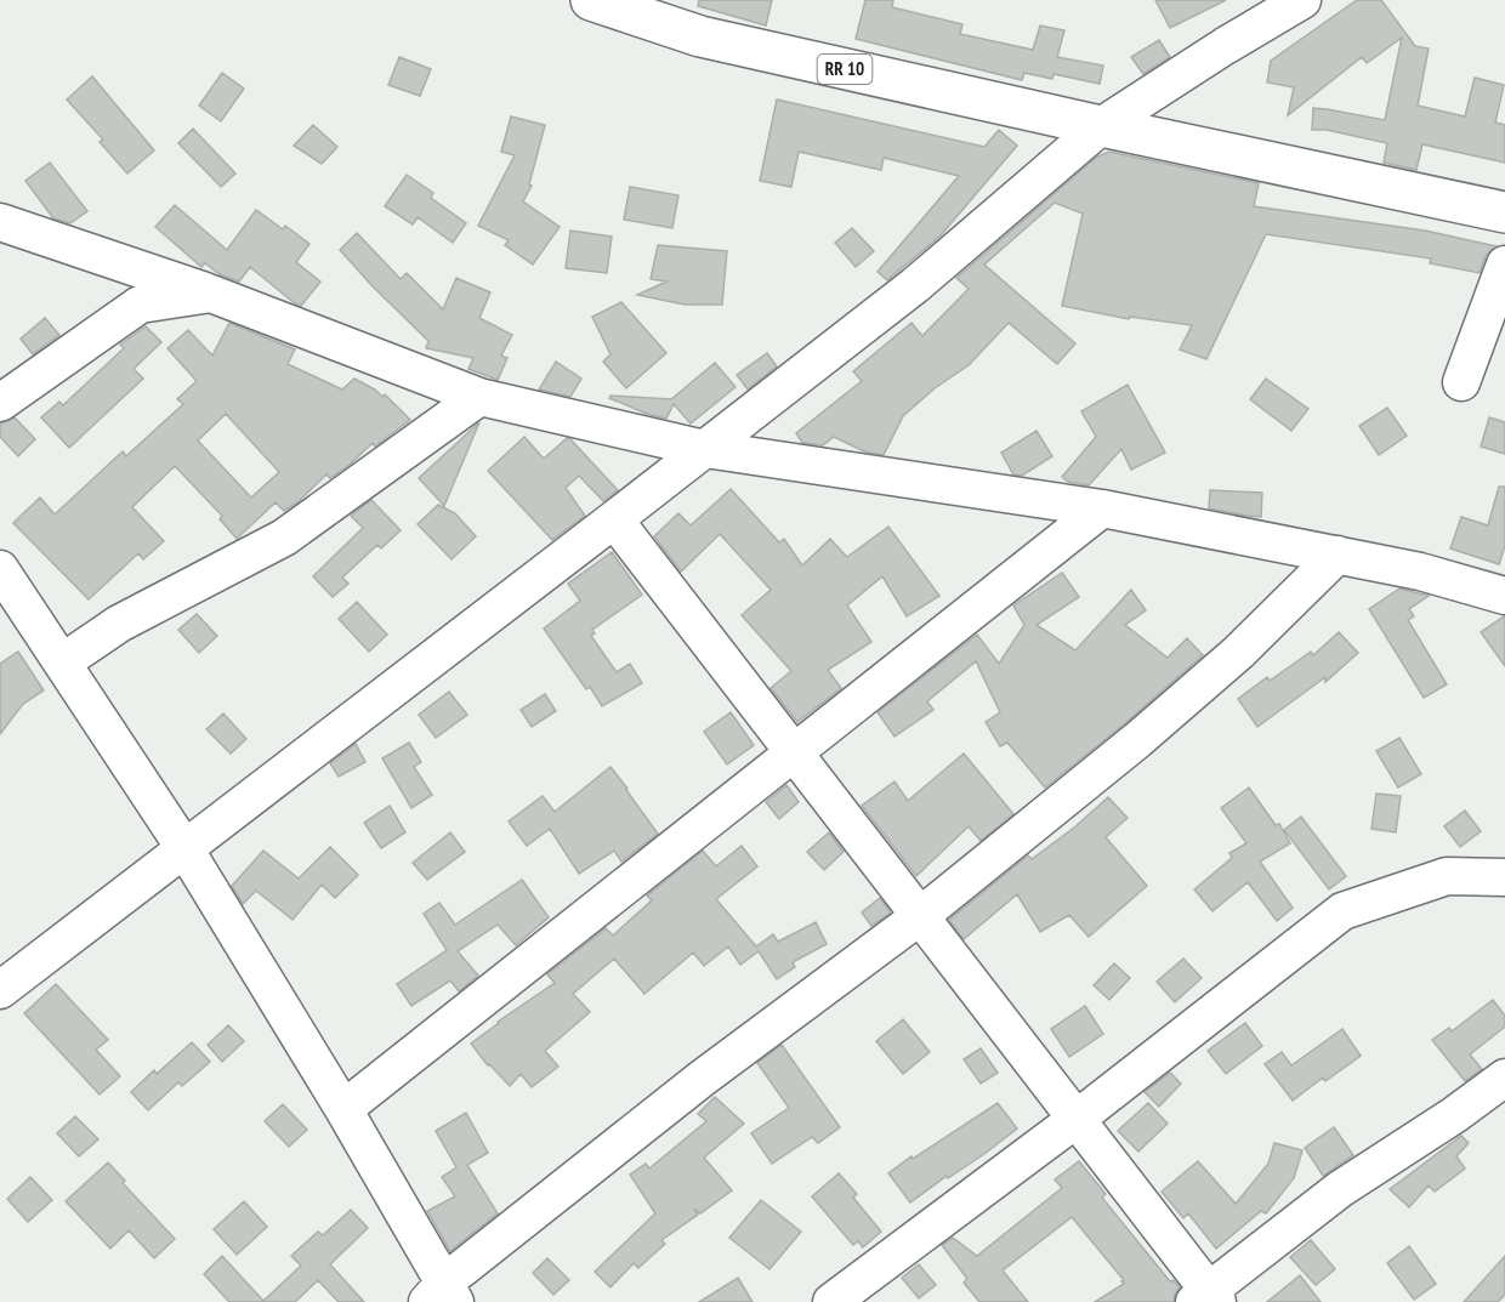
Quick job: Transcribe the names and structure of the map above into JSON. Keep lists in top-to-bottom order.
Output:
{
  "streets": {
    "main road": ["RR 10"]
  }
}
